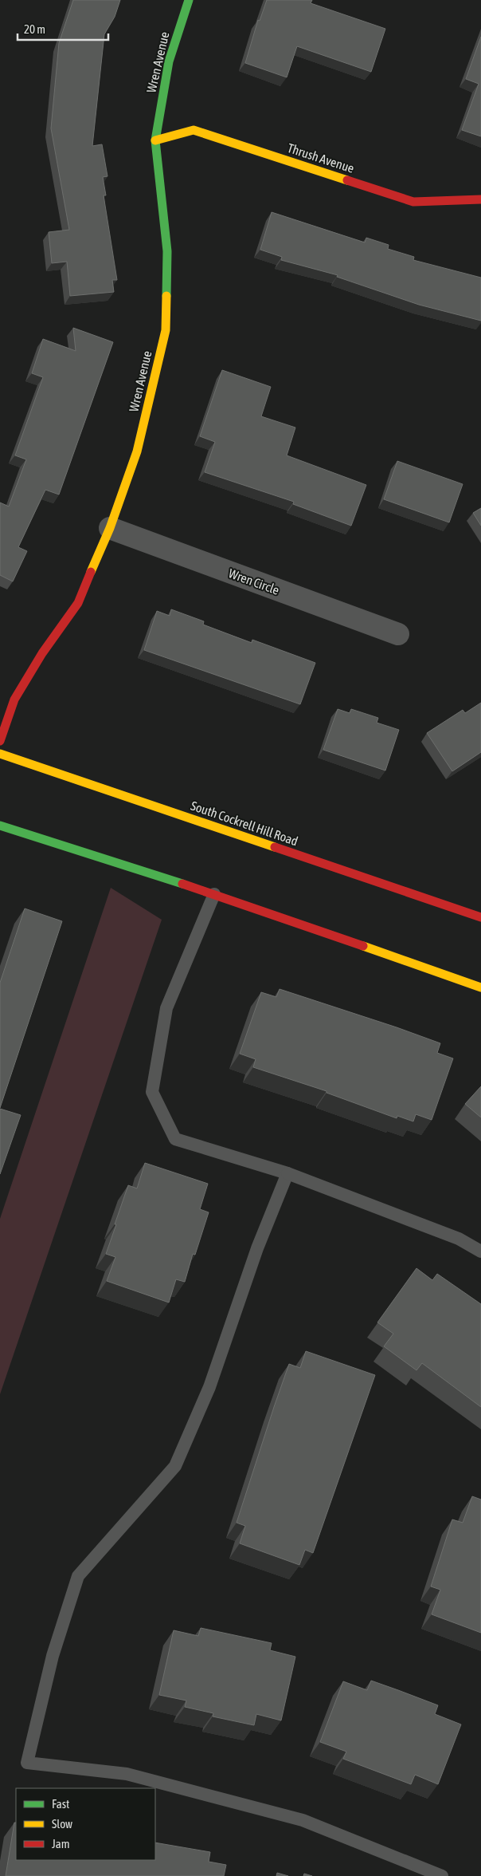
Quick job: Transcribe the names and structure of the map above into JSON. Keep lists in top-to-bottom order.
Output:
{
  "streets": {
    "street": [
      "Wren Avenue",
      "Thrush Avenue",
      "Wren Circle",
      "South Cockrell Hill Road"
    ]
  },
  "crossings": [
    ["Wren Avenue", "Thrush Avenue"],
    ["Wren Avenue", "Wren Circle"]
  ],
  "legend": ["Fast", "Slow", "Jam"],
  "scale_bar": "20 m"
}
